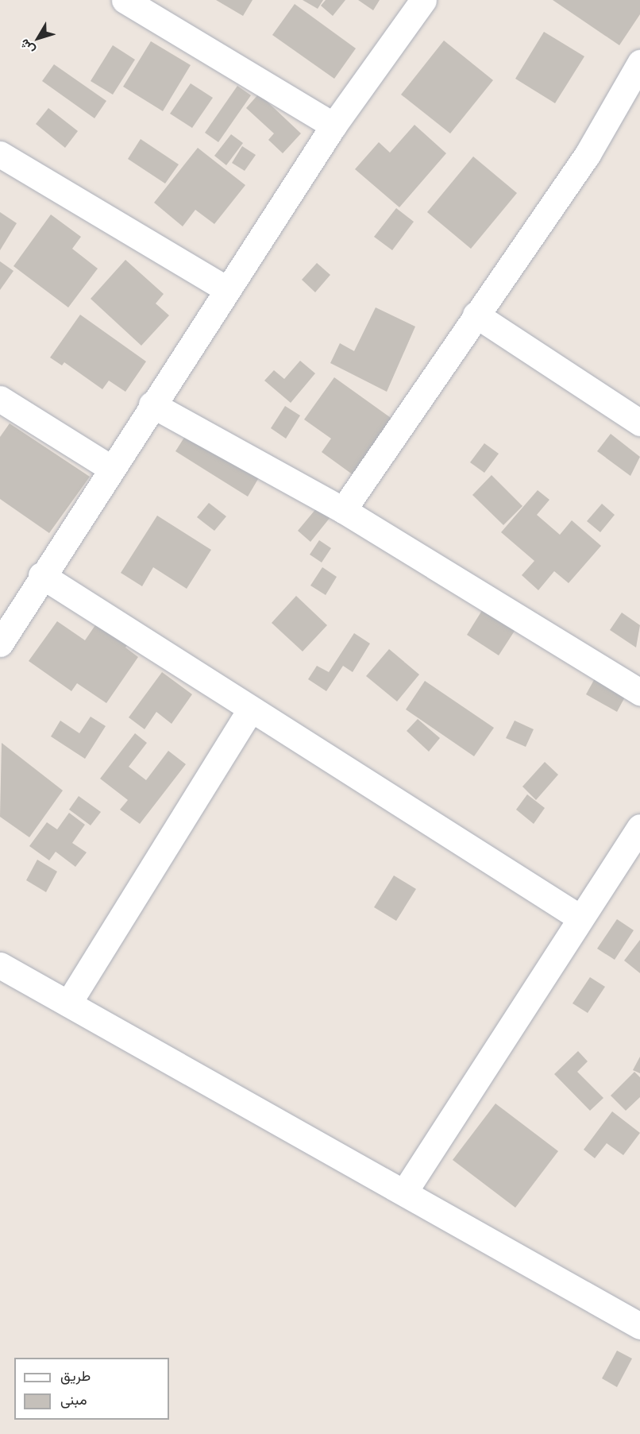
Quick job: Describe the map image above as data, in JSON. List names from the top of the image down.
{
  "legend": ["طريق", "مبنى"],
  "north": "bottom left"
}
